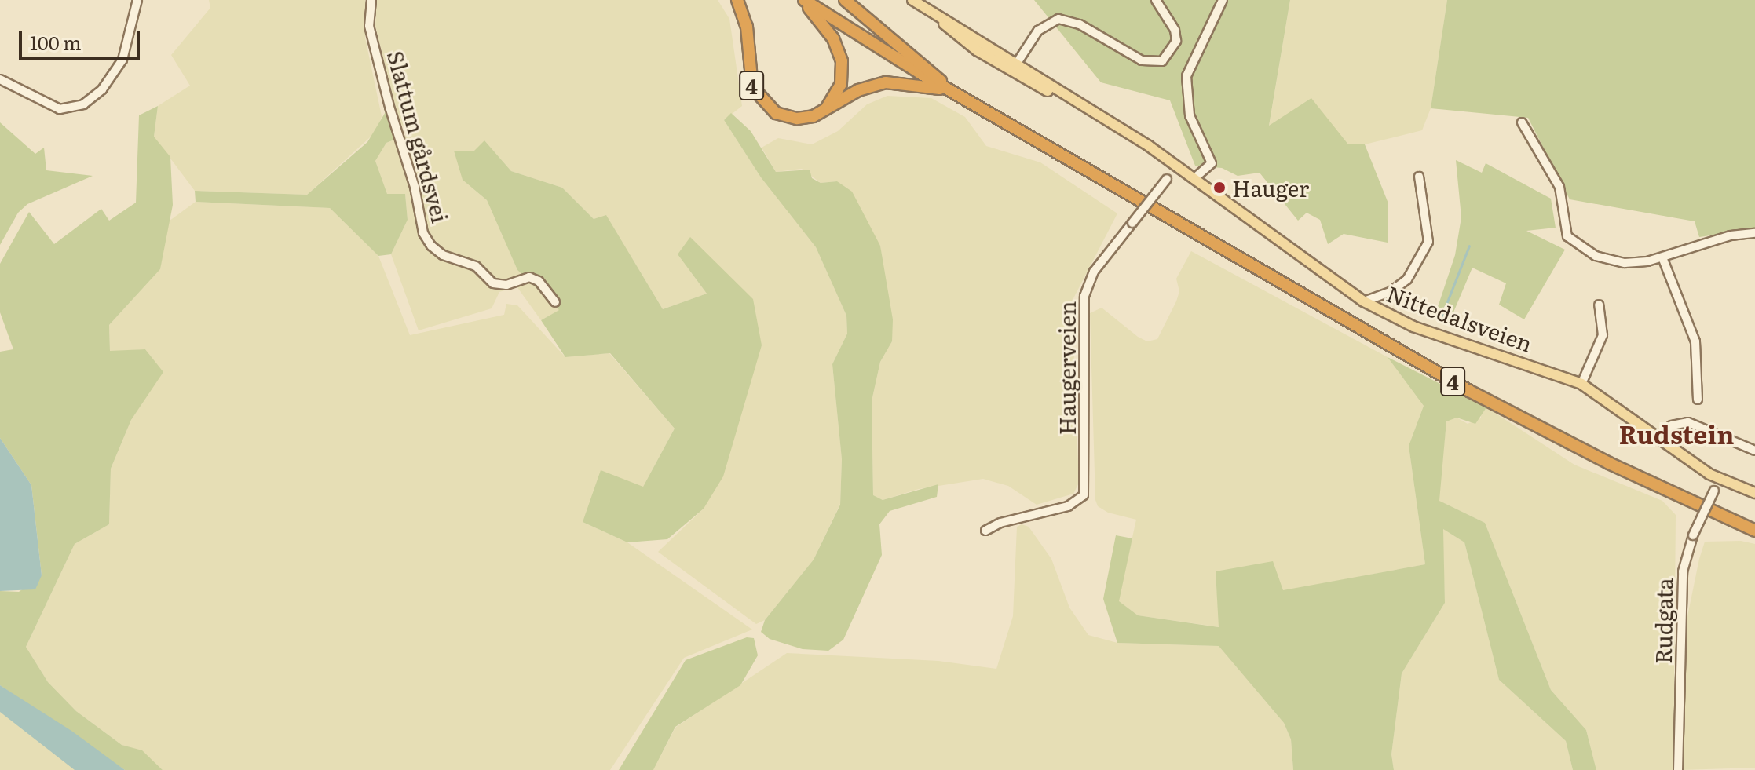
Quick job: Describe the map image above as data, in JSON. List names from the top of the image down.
{
  "streets": {
    "highway": ["4"],
    "main road": ["Nittedalsveien"],
    "street": ["Slattum gårdsvei", "Haugerveien", "Rudgata"]
  },
  "crossings": [
    ["Nittedalsveien", "Haugerveien"],
    ["Nittedalsveien", "Rudgata"]
  ],
  "districts": ["Rudstein"],
  "places": ["Hauger"],
  "scale_bar": "100 m"
}
